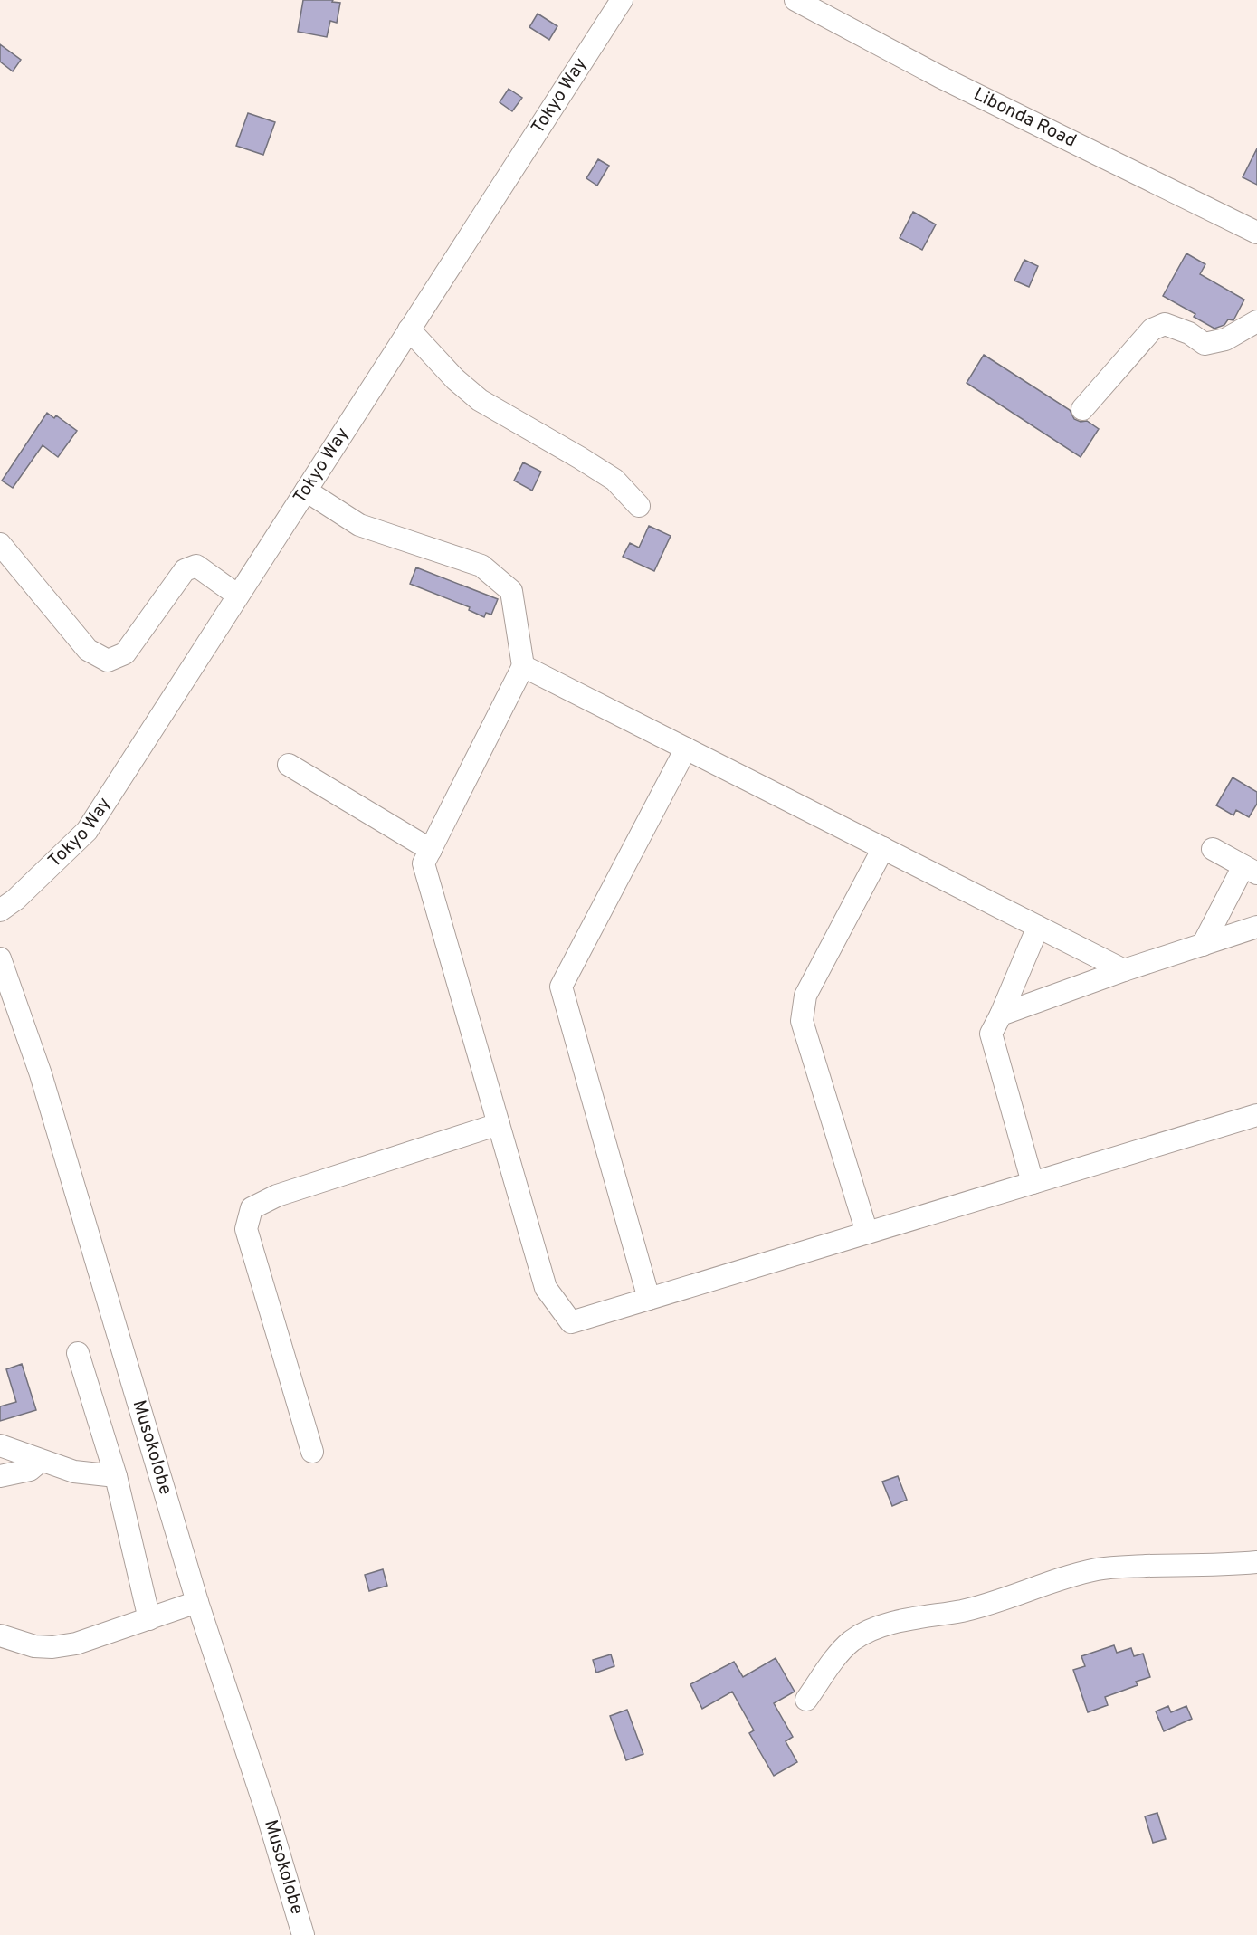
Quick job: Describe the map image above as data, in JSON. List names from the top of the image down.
{
  "streets": {
    "street": ["Tokyo Way", "Libonda Road", "Musokolobe"]
  }
}
